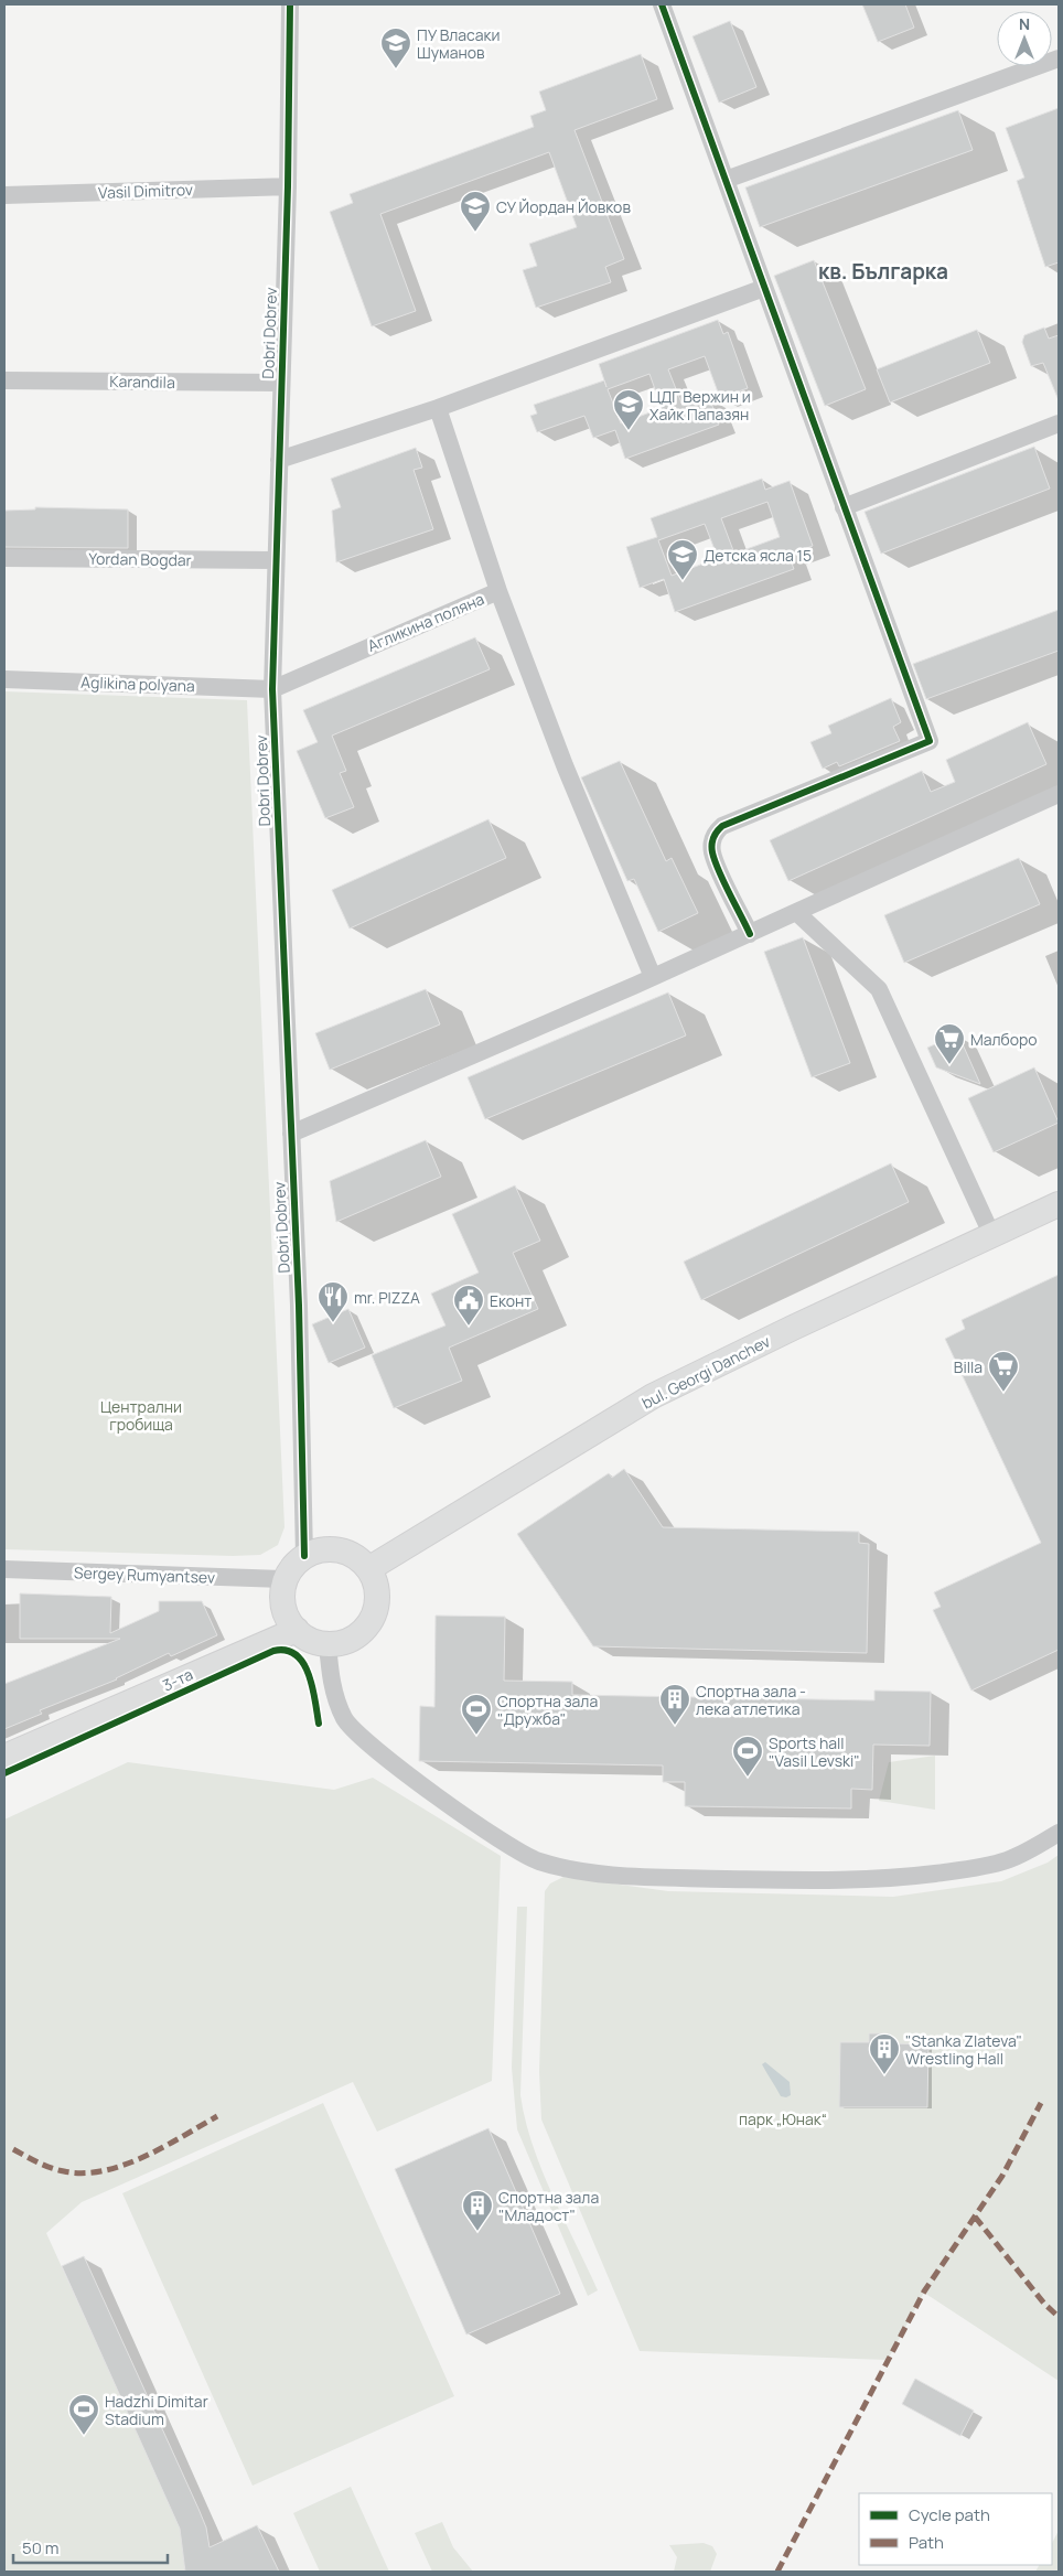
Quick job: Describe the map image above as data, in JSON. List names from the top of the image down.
{
  "streets": {
    "main road": ["bul. Georgi Danchev"],
    "street": [
      "Vasil Dimitrov",
      "Dobri Dobrev",
      "Karandila",
      "Yordan Bogdar",
      "Агликина поляна",
      "Aglikina polyana",
      "Sergey Rumyantsev"
    ],
    "cycle path": ["3-та"]
  },
  "crossings": [
    ["Vasil Dimitrov", "Dobri Dobrev"],
    ["Dobri Dobrev", "Karandila"],
    ["Dobri Dobrev", "Yordan Bogdar"],
    ["Dobri Dobrev", "Агликина поляна"],
    ["Dobri Dobrev", "Aglikina polyana"],
    ["Dobri Dobrev", "bul. Georgi Danchev"],
    ["Dobri Dobrev", "Sergey Rumyantsev"],
    ["Агликина поляна", "Aglikina polyana"],
    ["bul. Georgi Danchev", "Sergey Rumyantsev"]
  ],
  "districts": ["кв. Българка"],
  "parks": ["Централни гробища", "парк „Юнак“"],
  "places": {
    "school or university": [
      "ПУ Власаки Шуманов",
      "СУ Йордан Йовков",
      "ЦДГ Вержин и Хайк Папазян",
      "Детска ясла 15"
    ],
    "supermarket": ["Малборо", "Billa"],
    "restaurant": ["mr. PIZZA"],
    "public building": ["Еконт"],
    "building": ["Спортна зала - лека атлетика", "\"Stanka Zlateva\" Wrestling Hall", "Спортна зала \"Младост\""],
    "sports": ["Спортна зала \"Дружба\"", "Sports hall \"Vasil Levski\"", "Hadzhi Dimitar Stadium"]
  },
  "legend": ["Cycle path", "Path"],
  "scale_bar": "50 m",
  "north": "top"
}
